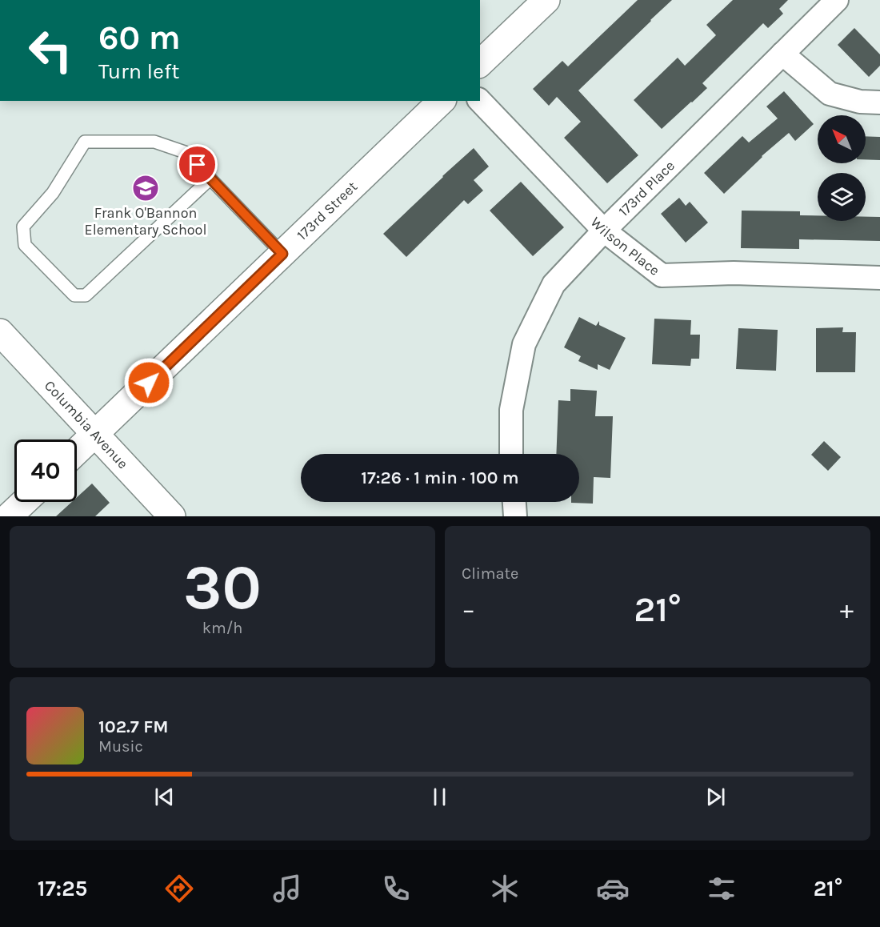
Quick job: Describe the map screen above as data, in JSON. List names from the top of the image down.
{
  "streets": {
    "street": [
      "173rd Place",
      "173rd Street",
      "Wilson Place",
      "Columbia Avenue"
    ]
  },
  "crossings": [
    ["173rd Place", "Wilson Place"],
    ["173rd Street", "Columbia Avenue"]
  ],
  "places": {
    "school or university": ["Frank O'Bannon Elementary School"]
  },
  "north": "top left",
  "page": {
    "turn": ["60 m", "Turn left"],
    "limit": "40",
    "trip": "17:26 · 1 min · 100 m",
    "tile": [
      ["30", "km/h"],
      "Climate"
    ],
    "heat": ["−", "21°", "+"],
    "song": ["102.7 FM", "Music"],
    "tabs": ["17:25", "21°"]
  }
}
